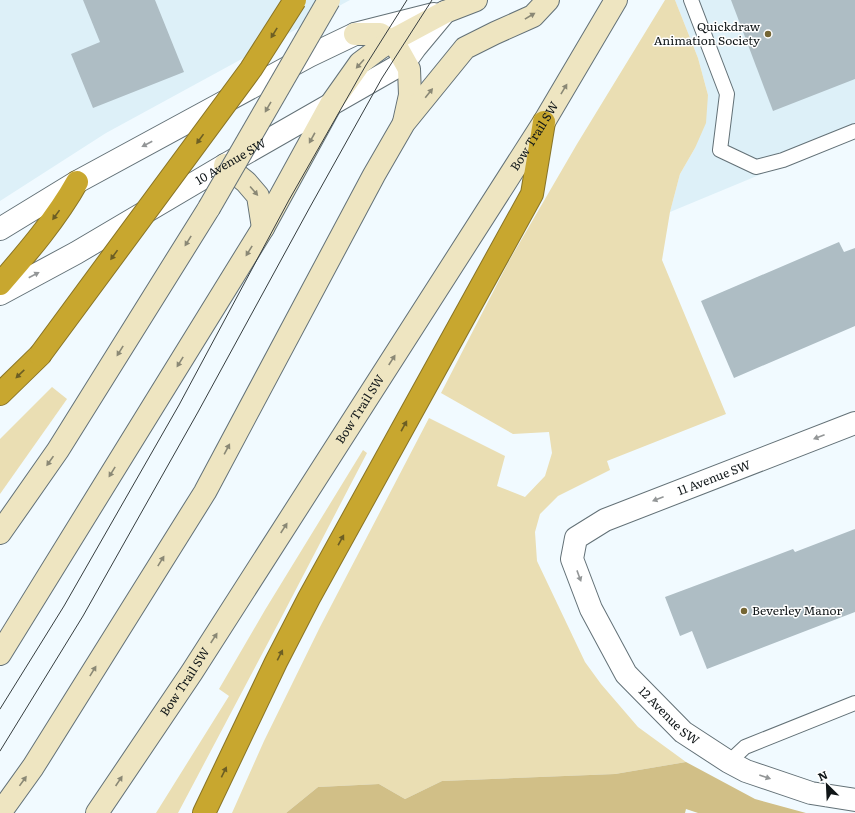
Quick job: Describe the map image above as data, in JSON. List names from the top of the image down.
{
  "streets": {
    "main road": ["Bow Trail SW", "10 Avenue SW"],
    "street": ["11 Avenue SW", "12 Avenue SW"]
  },
  "crossings": [
    ["11 Avenue SW", "12 Avenue SW"]
  ],
  "one_way": ["11 Avenue SW", "12 Avenue SW"],
  "places": ["Quickdraw Animation Society", "Beverley Manor"],
  "north": "top left"
}
